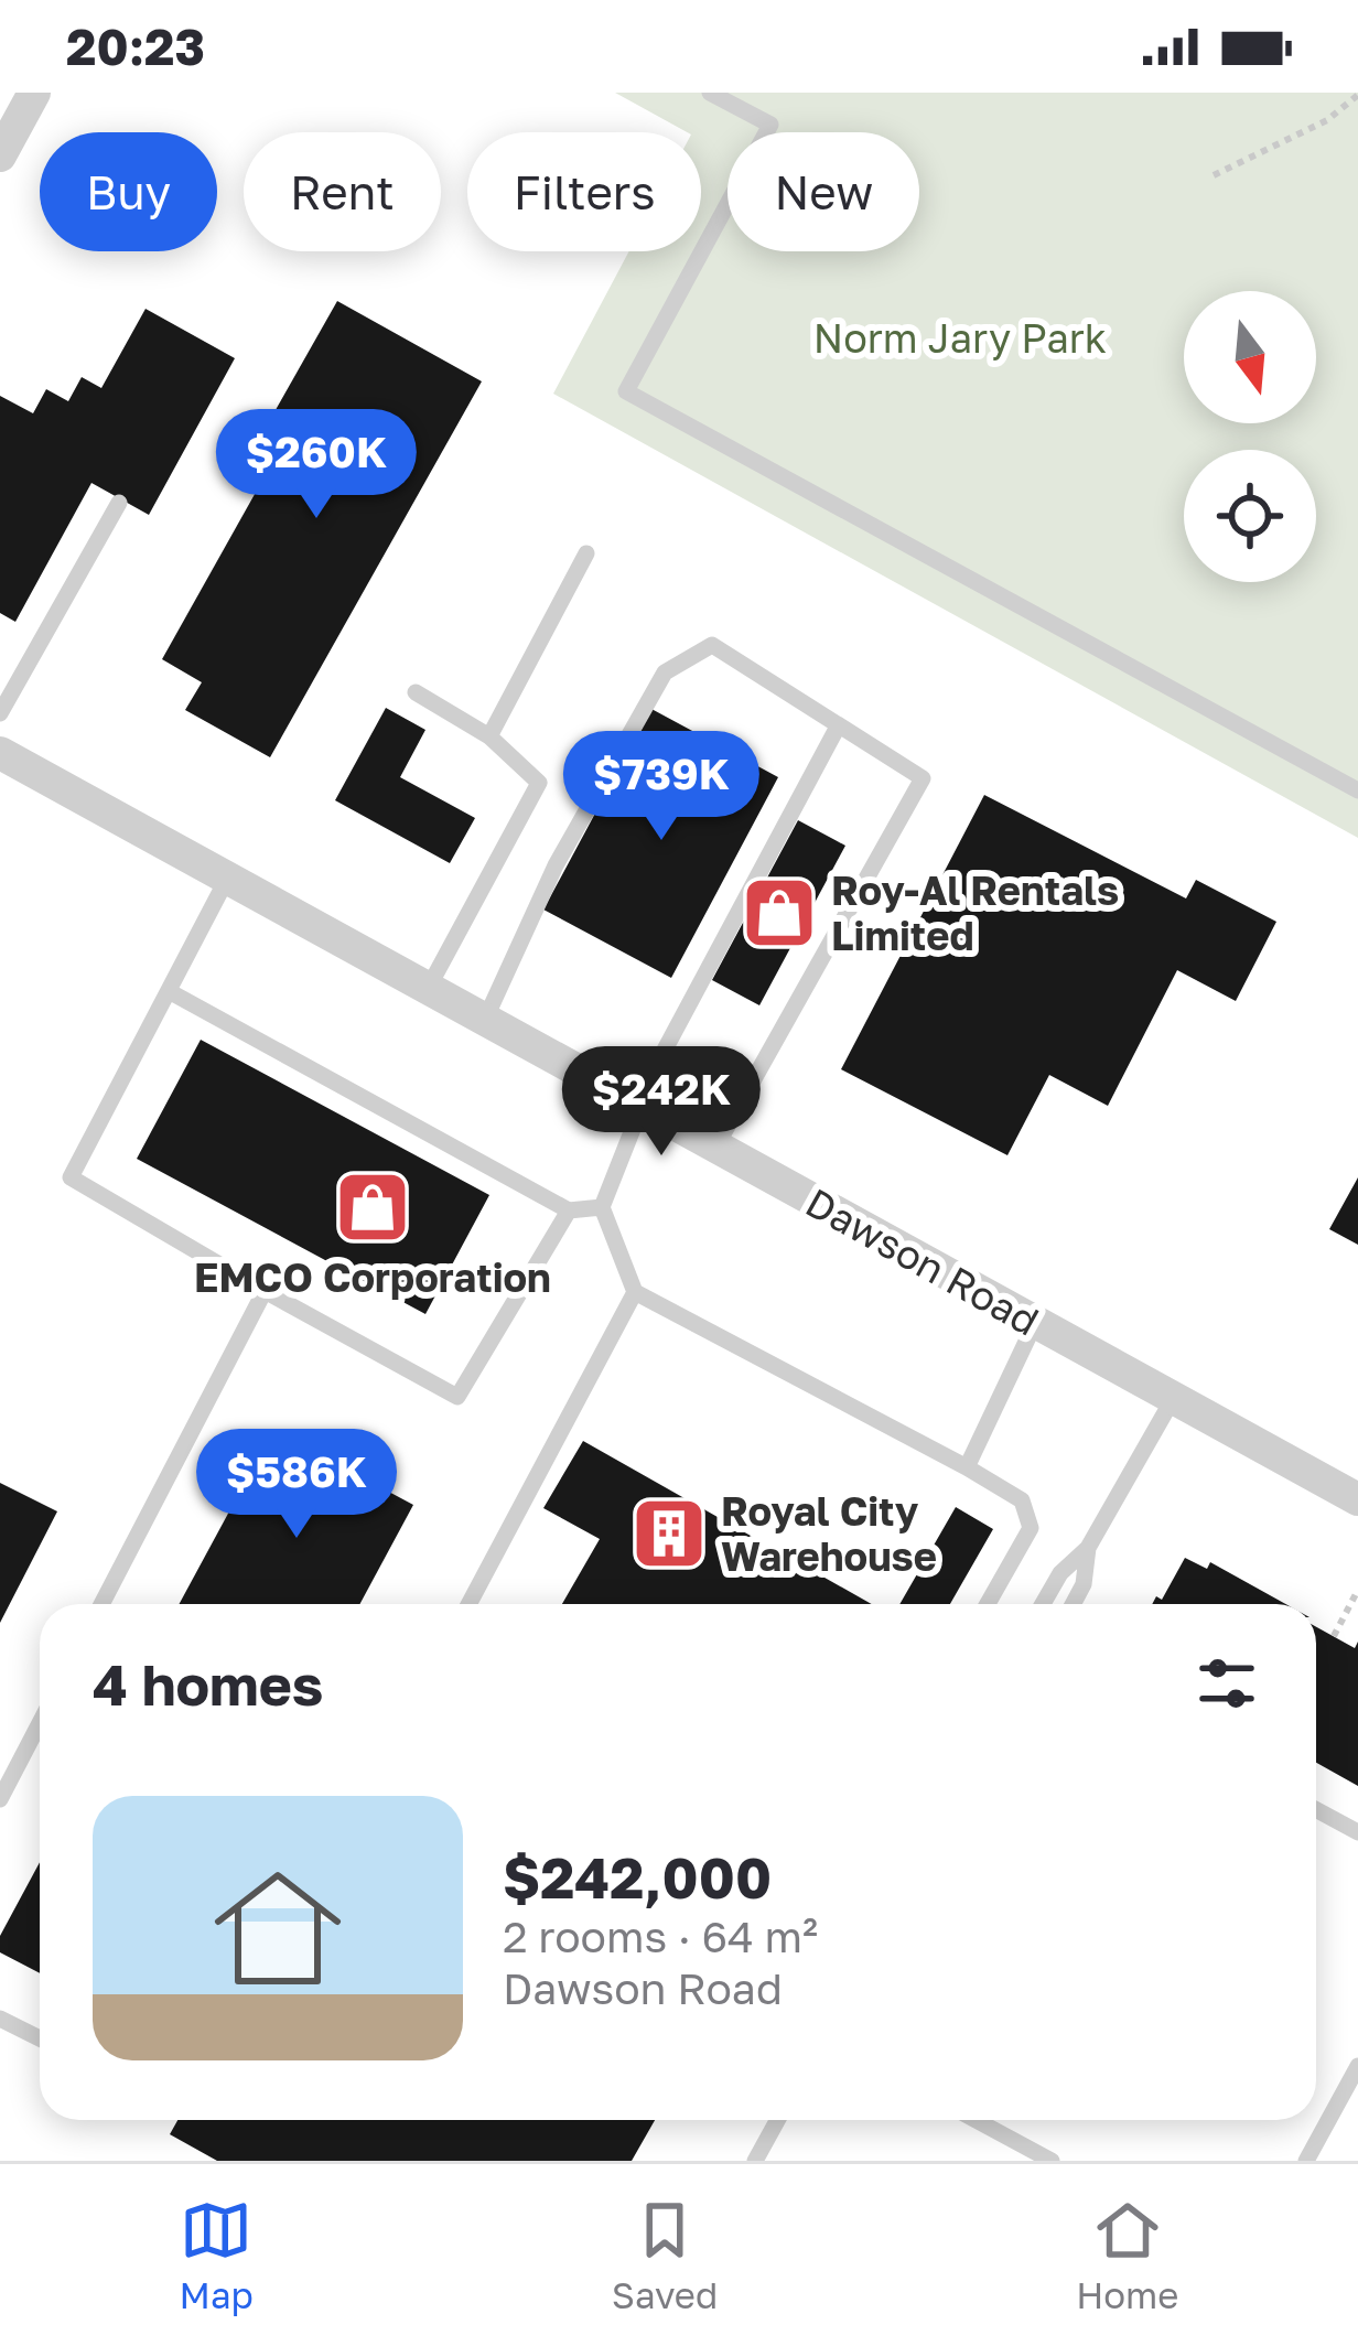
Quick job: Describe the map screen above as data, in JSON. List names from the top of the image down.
{
  "streets": {
    "street": ["Dawson Road"]
  },
  "parks": ["Norm Jary Park"],
  "places": {
    "shop": ["Roy-Al Rentals Limited", "EMCO Corporation"],
    "building": ["Royal City Warehouse"]
  },
  "north": "bottom",
  "page": {
    "status": "20:23",
    "chip": [
      "Buy",
      "Rent",
      "Filters",
      "New"
    ],
    "price": [
      "$260K",
      "$739K",
      "$242K",
      "$586K"
    ],
    "heading": "4 homes",
    "list": [
      {
        "name": "$242,000",
        "note": "2 rooms · 64 m² · Dawson Road"
      }
    ],
    "tabs": ["Map", "Saved", "Home"]
  }
}
